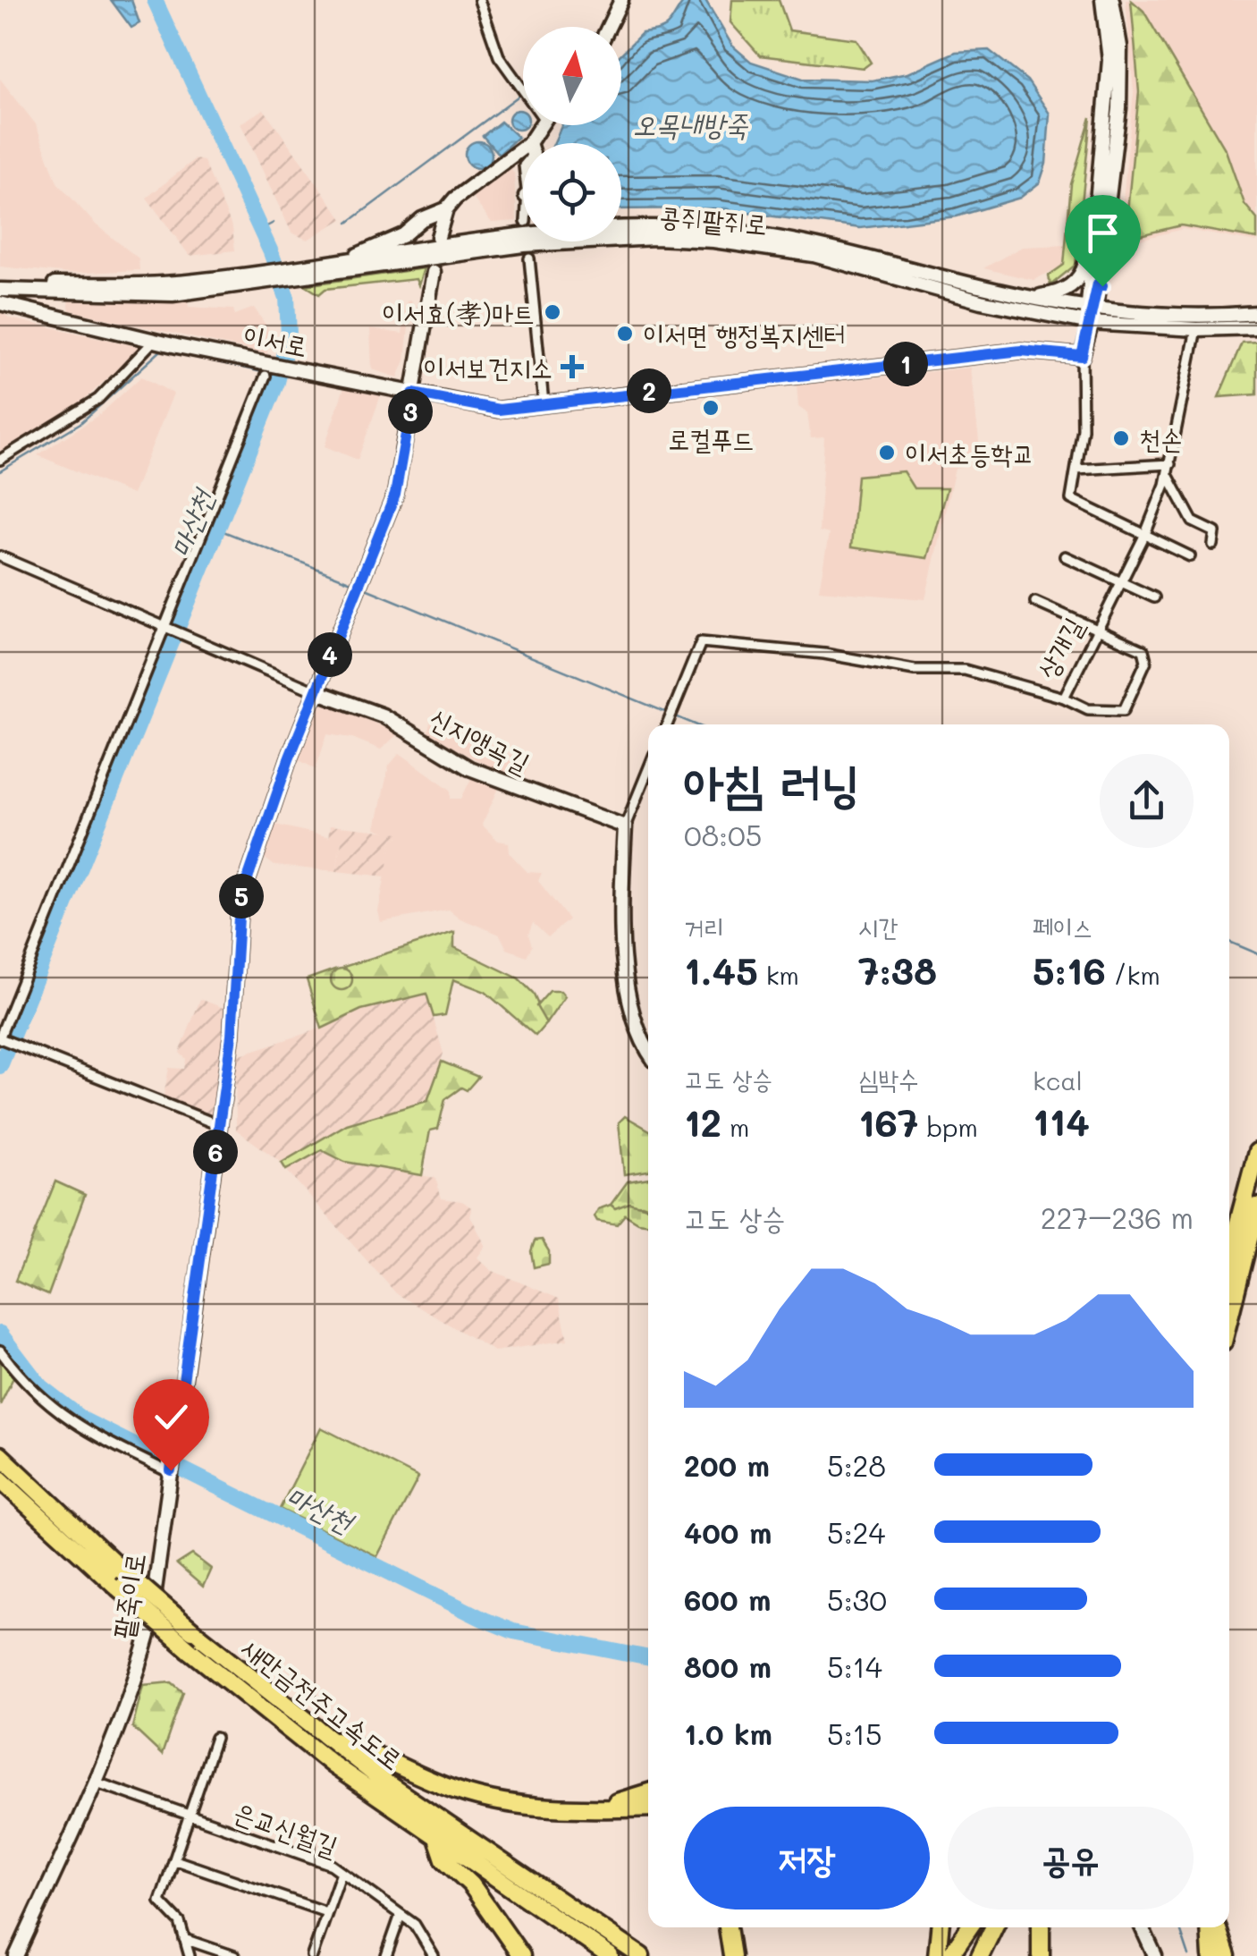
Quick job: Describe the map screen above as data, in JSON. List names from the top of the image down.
{
  "streets": {
    "highway": ["새만금전주고속도로"],
    "street": [
      "콩쥐팥쥐로",
      "이서로",
      "상개길",
      "신지앵곡길",
      "팥죽이로",
      "은교신월길"
    ]
  },
  "crossings": [
    ["콩쥐팥쥐로", "상개길"],
    ["이서로", "팥죽이로"],
    ["신지앵곡길", "팥죽이로"],
    ["팥죽이로", "은교신월길"]
  ],
  "water": ["오목내방죽", "마산천"],
  "places": {
    "other": [
      "이서효(孝)마트",
      "이서면 행정복지센터",
      "로컬푸드",
      "천손",
      "이서초등학교"
    ],
    "health": ["이서보건지소"]
  },
  "north": "top",
  "page": {
    "pins": [
      "1",
      "2",
      "3",
      "4",
      "5",
      "6"
    ],
    "heading": ["아침 러닝", "08:05"],
    "stats": [
      ["거리", "1.45 km"],
      ["시간", "7:38"],
      ["페이스", "5:16 /km"],
      ["고도 상승", "12 m"],
      ["심박수", "167 bpm"],
      ["kcal", "114"]
    ],
    "chart": ["고도 상승", "227–236 m"],
    "list": [
      {
        "name": "200 m",
        "note": "5:28"
      },
      {
        "name": "400 m",
        "note": "5:24"
      },
      {
        "name": "600 m",
        "note": "5:30"
      },
      {
        "name": "800 m",
        "note": "5:14"
      },
      {
        "name": "1.0 km",
        "note": "5:15"
      }
    ],
    "buttons": ["저장", "공유"]
  }
}
